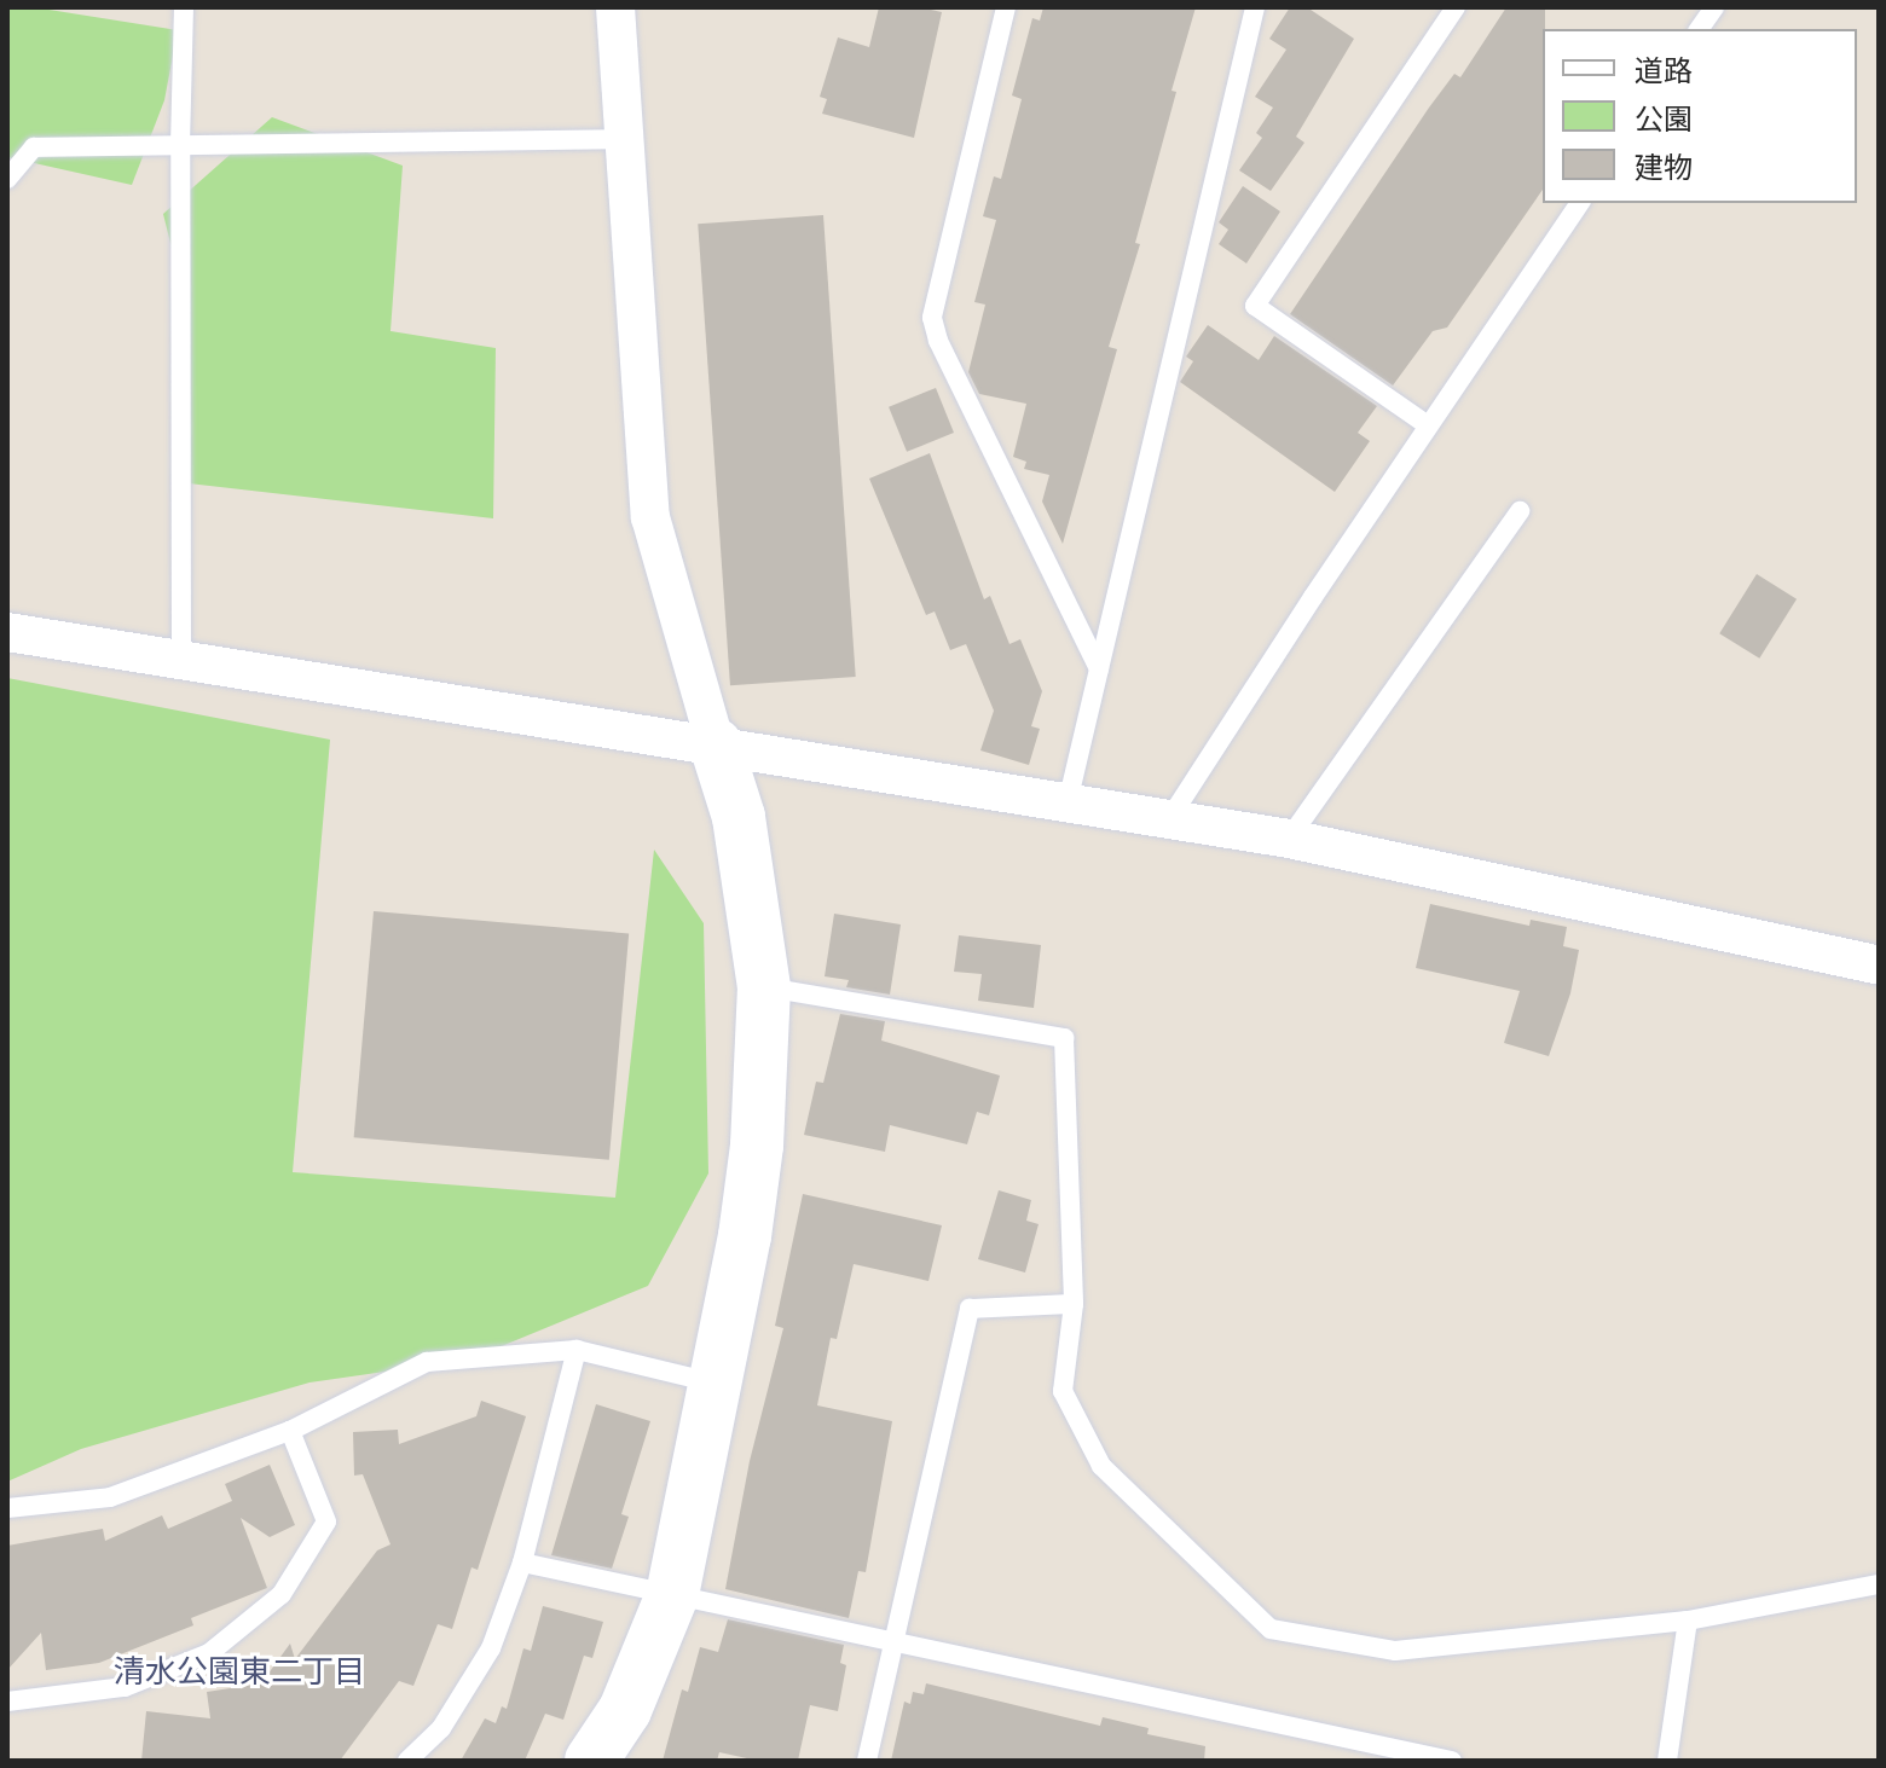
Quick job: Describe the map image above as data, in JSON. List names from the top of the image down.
{
  "districts": ["清水公園東二丁目"],
  "legend": ["道路", "公園", "建物"]
}
